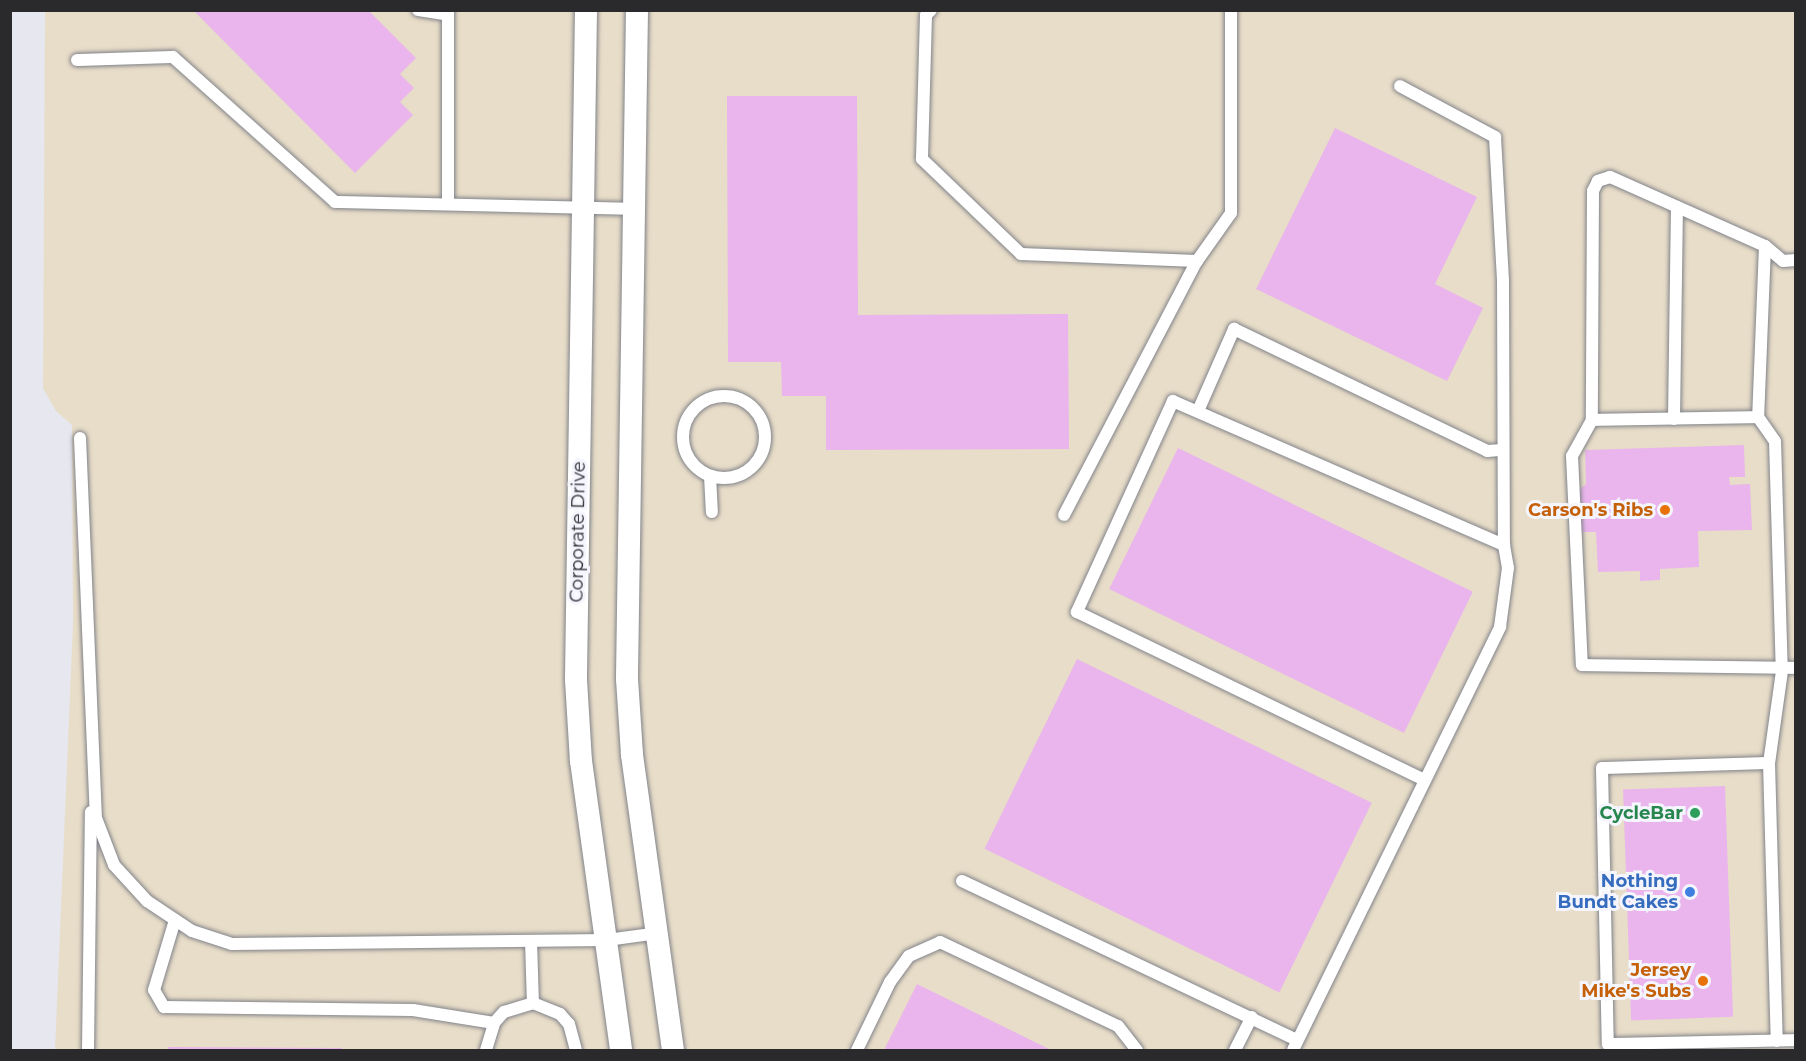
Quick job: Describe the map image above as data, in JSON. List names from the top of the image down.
{
  "streets": {
    "street": ["Corporate Drive"]
  },
  "places": [
    "Carson's Ribs",
    "CycleBar",
    "Nothing Bundt Cakes",
    "Jersey Mike's Subs"
  ]
}
